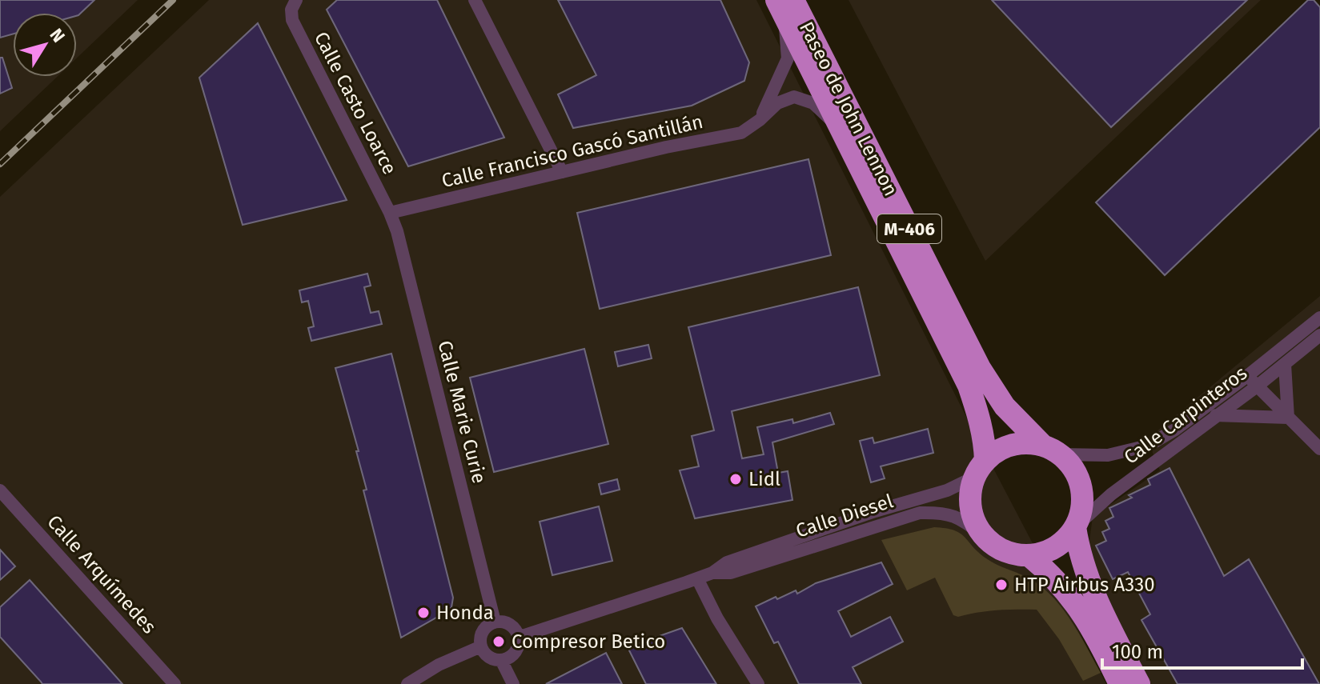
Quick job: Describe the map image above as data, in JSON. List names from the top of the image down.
{
  "streets": {
    "highway": ["Paseo de John Lennon", "M-406"],
    "street": [
      "Calle Casto Loarce",
      "Calle Francisco Gascó Santillán",
      "Calle Marie Curie",
      "Calle Carpinteros",
      "Calle Diesel",
      "Calle Arquímedes"
    ]
  },
  "crossings": [
    ["Calle Casto Loarce", "Calle Francisco Gascó Santillán"],
    ["Calle Casto Loarce", "Calle Marie Curie"],
    ["Paseo de John Lennon", "Calle Francisco Gascó Santillán"],
    ["Paseo de John Lennon", "M-406"],
    ["Paseo de John Lennon", "Calle Carpinteros"],
    ["Paseo de John Lennon", "Calle Diesel"],
    ["Calle Francisco Gascó Santillán", "Calle Marie Curie"],
    ["M-406", "Calle Carpinteros"],
    ["M-406", "Calle Diesel"],
    ["Calle Marie Curie", "Calle Diesel"],
    ["Calle Carpinteros", "Calle Diesel"]
  ],
  "places": [
    "Lidl",
    "HTP Airbus A330",
    "Honda",
    "Compresor Betico"
  ],
  "scale_bar": "100 m",
  "north": "top right"
}
